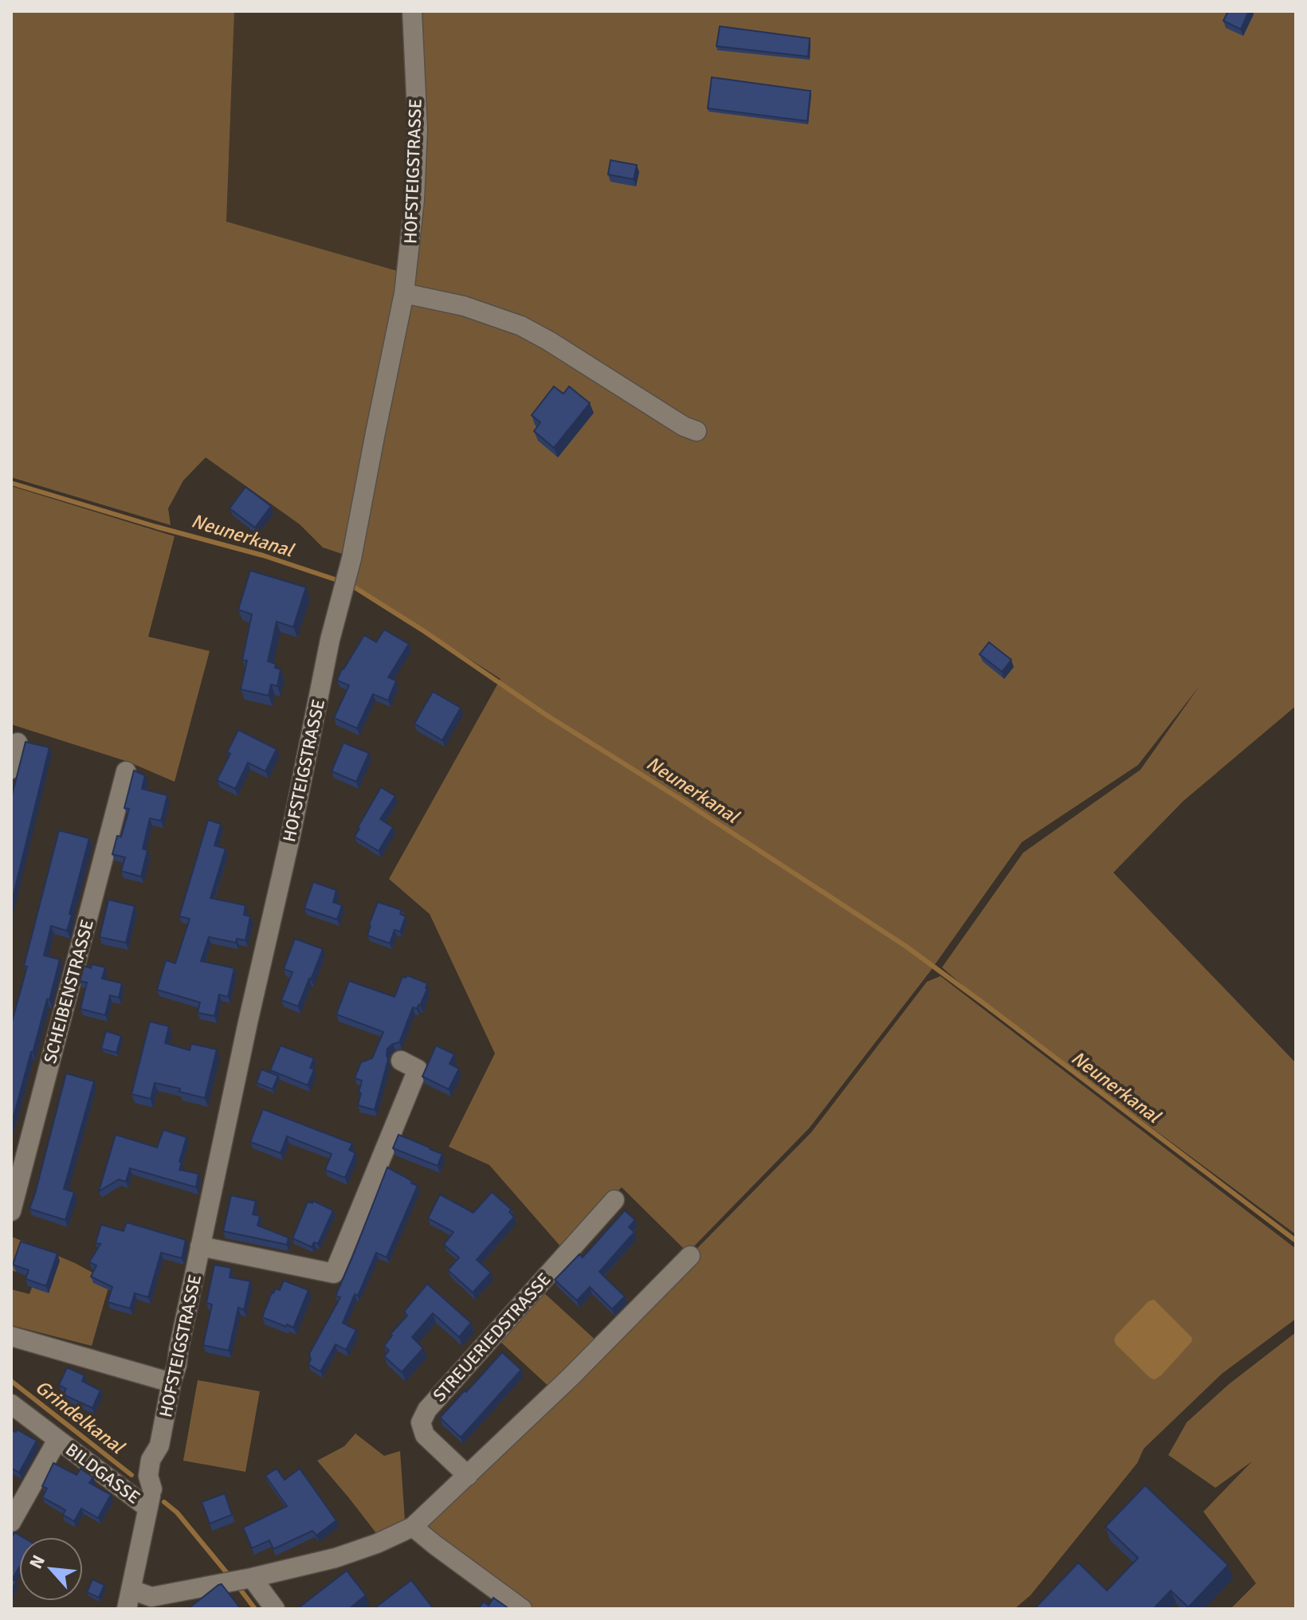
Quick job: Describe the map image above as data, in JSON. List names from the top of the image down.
{
  "streets": {
    "street": [
      "HOFSTEIGSTRASSE",
      "SCHEIBENSTRASSE",
      "STREUERIEDSTRASSE",
      "BILDGASSE"
    ]
  },
  "crossings": [
    ["HOFSTEIGSTRASSE", "BILDGASSE"]
  ],
  "water": ["Neunerkanal", "Grindelkanal"],
  "north": "top left"
}
